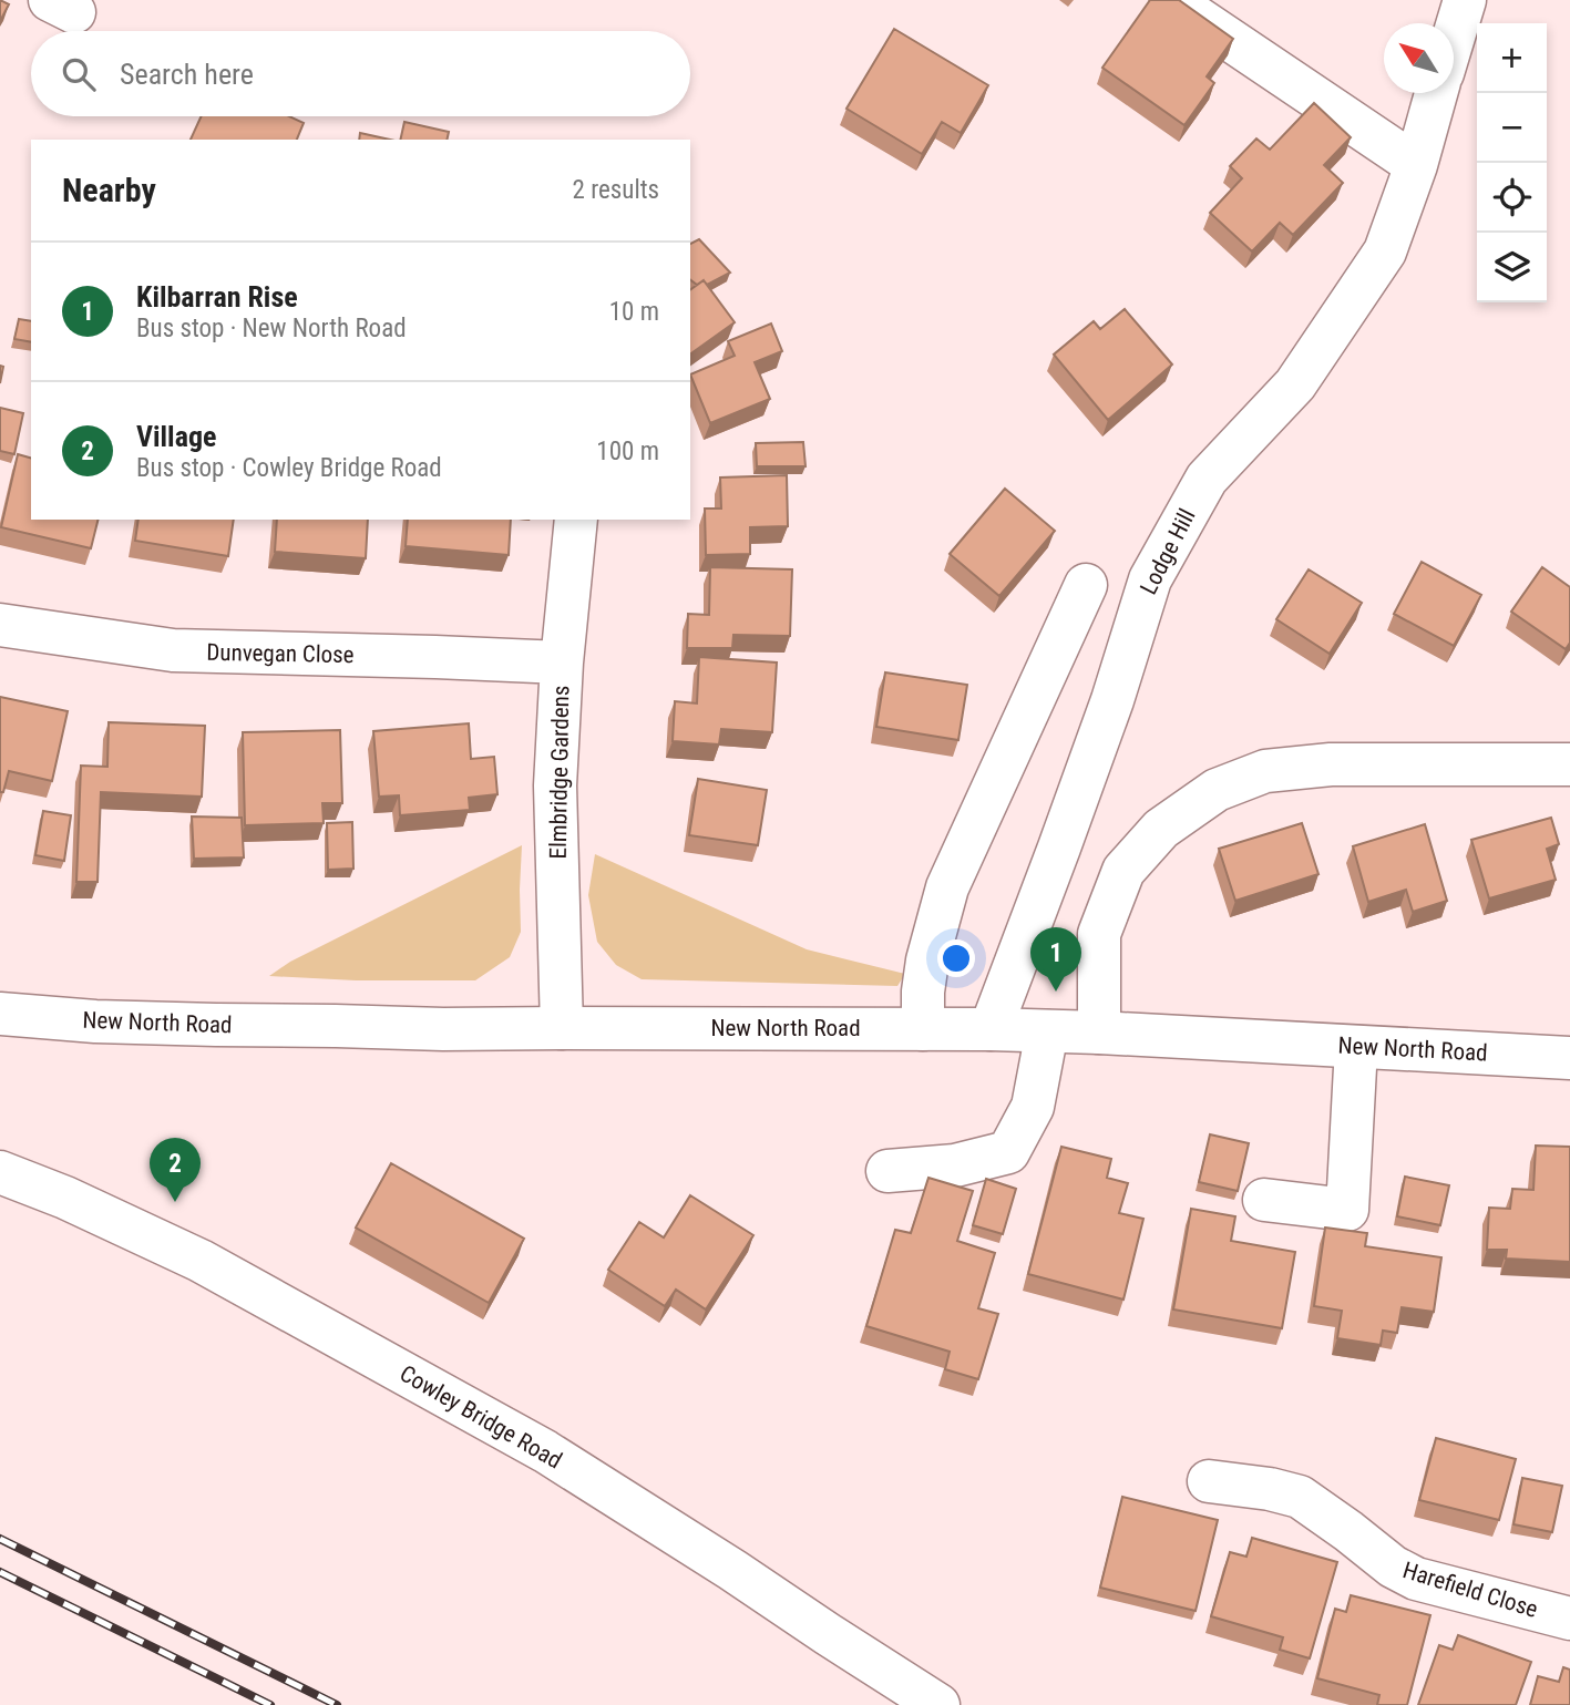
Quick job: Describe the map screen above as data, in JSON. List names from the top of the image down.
{
  "streets": {
    "main road": [
      "Lodge Hill",
      "Dunvegan Close",
      "Elmbridge Gardens",
      "New North Road",
      "Cowley Bridge Road",
      "Harefield Close"
    ]
  },
  "crossings": [
    ["Lodge Hill", "New North Road"],
    ["Dunvegan Close", "Elmbridge Gardens"],
    ["Elmbridge Gardens", "New North Road"]
  ],
  "north": "top left",
  "page": {
    "map_buttons": ["+", "−"],
    "search": "Search here",
    "heading": ["Nearby", "2 results"],
    "list": [
      {
        "mark": "1",
        "name": "Kilbarran Rise",
        "note": "Bus stop · New North Road",
        "value": "10 m"
      },
      {
        "mark": "2",
        "name": "Village",
        "note": "Bus stop · Cowley Bridge Road",
        "value": "100 m"
      }
    ],
    "pins": ["1", "2"]
  }
}
